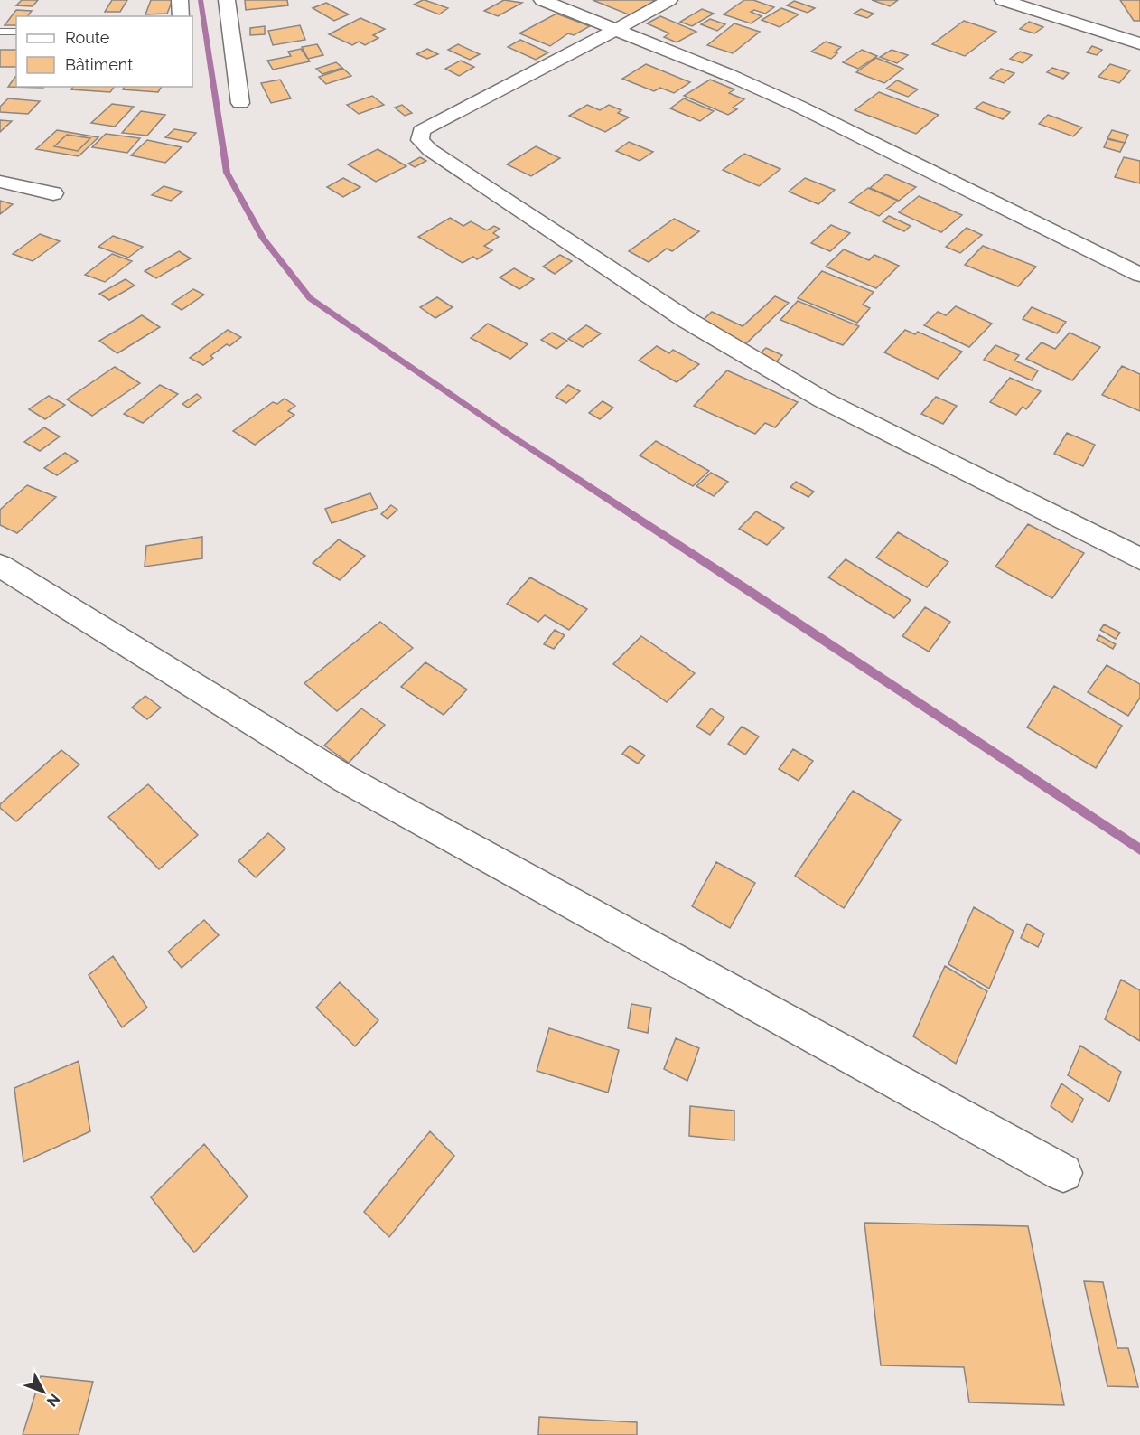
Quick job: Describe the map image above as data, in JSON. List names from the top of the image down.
{
  "legend": ["Route", "Bâtiment"],
  "north": "bottom right"
}
